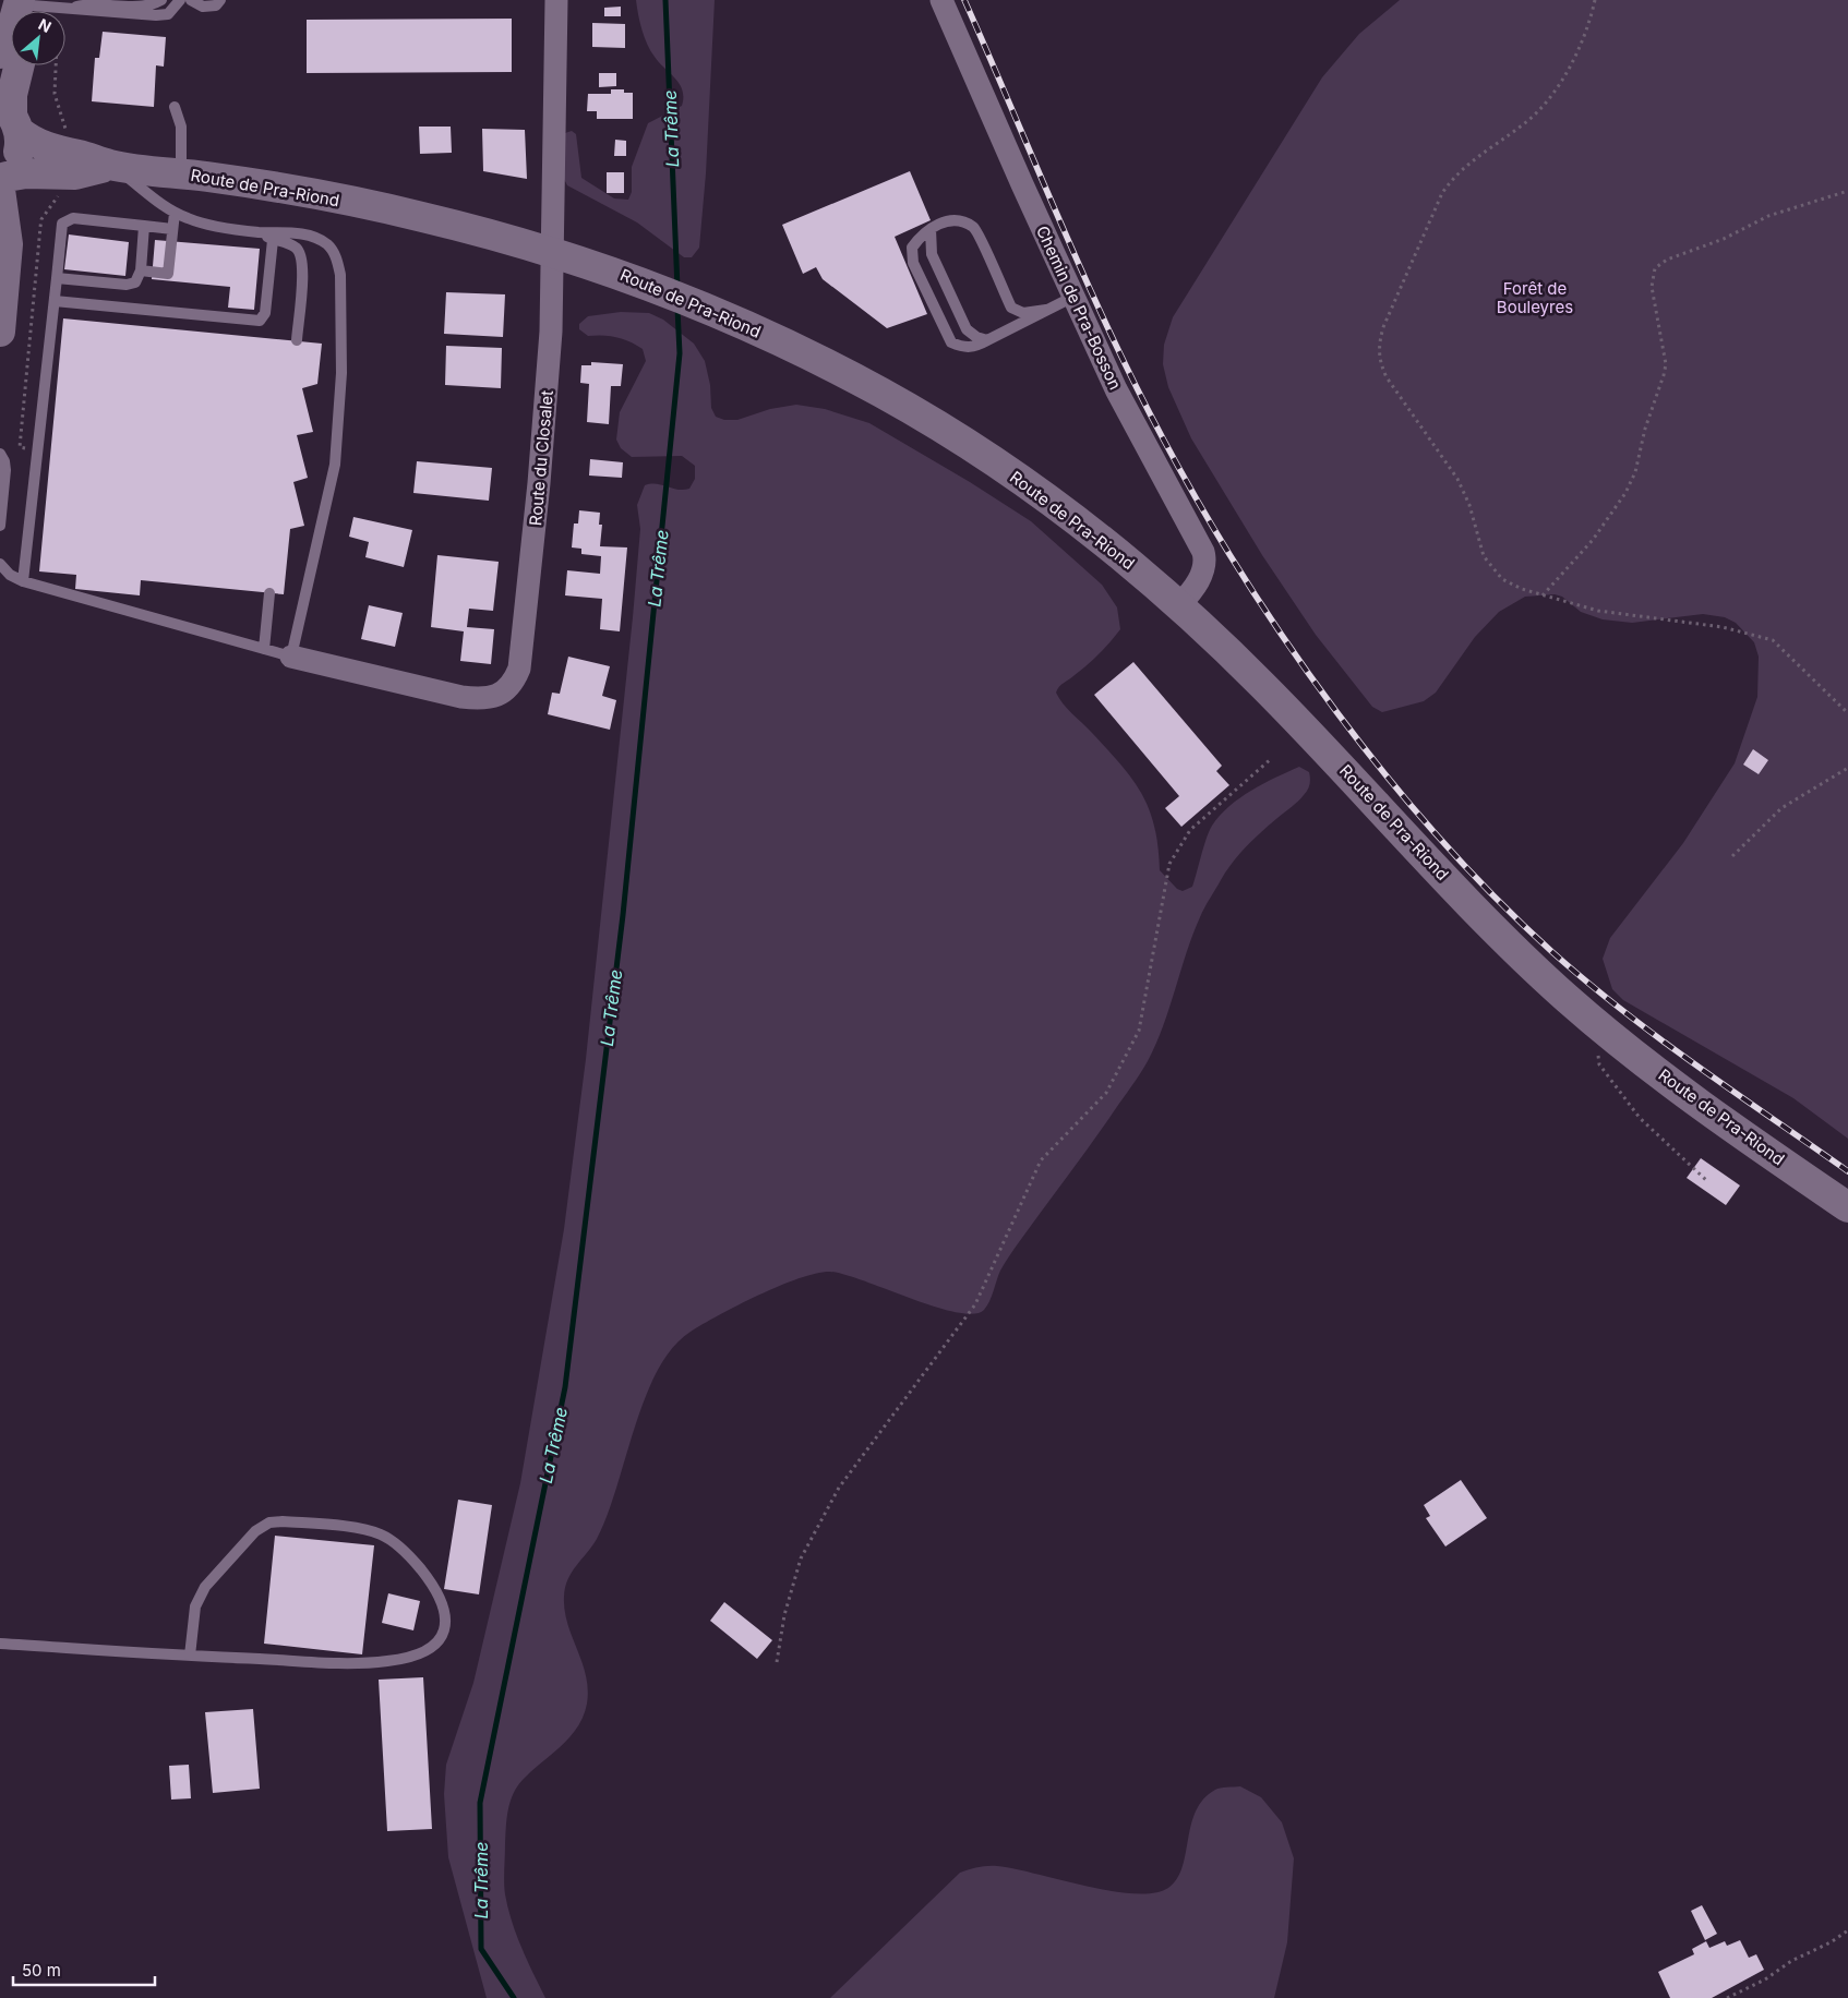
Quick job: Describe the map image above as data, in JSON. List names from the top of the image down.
{
  "streets": {
    "main road": ["Route de Pra-Riond"],
    "street": ["Chemin de Pra-Bosson", "Route du Closalet"]
  },
  "crossings": [
    ["Route de Pra-Riond", "Chemin de Pra-Bosson"]
  ],
  "water": ["La Trême"],
  "parks": ["Forêt de Bouleyres"],
  "scale_bar": "50 m",
  "north": "top right"
}
